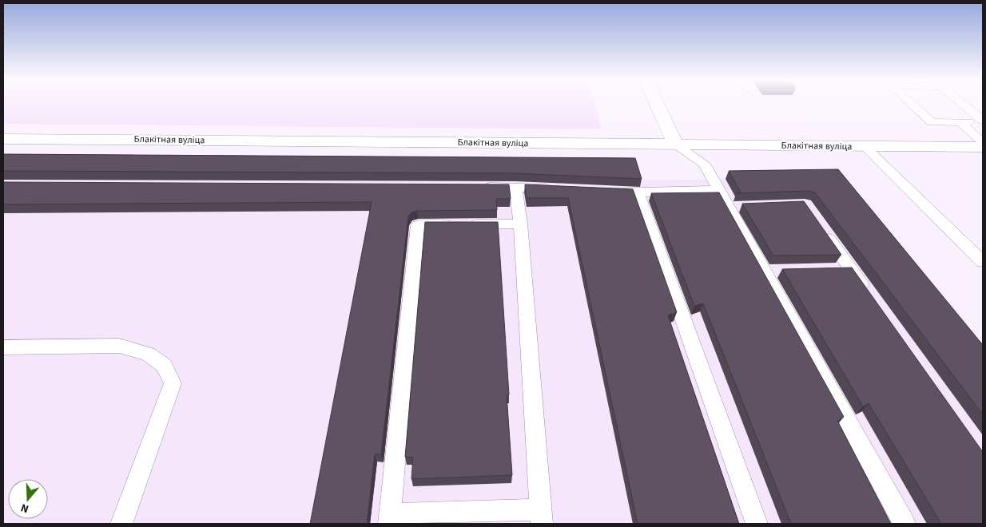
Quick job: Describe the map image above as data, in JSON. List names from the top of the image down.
{
  "streets": {
    "street": ["Блакітная вуліца"]
  },
  "north": "bottom"
}
